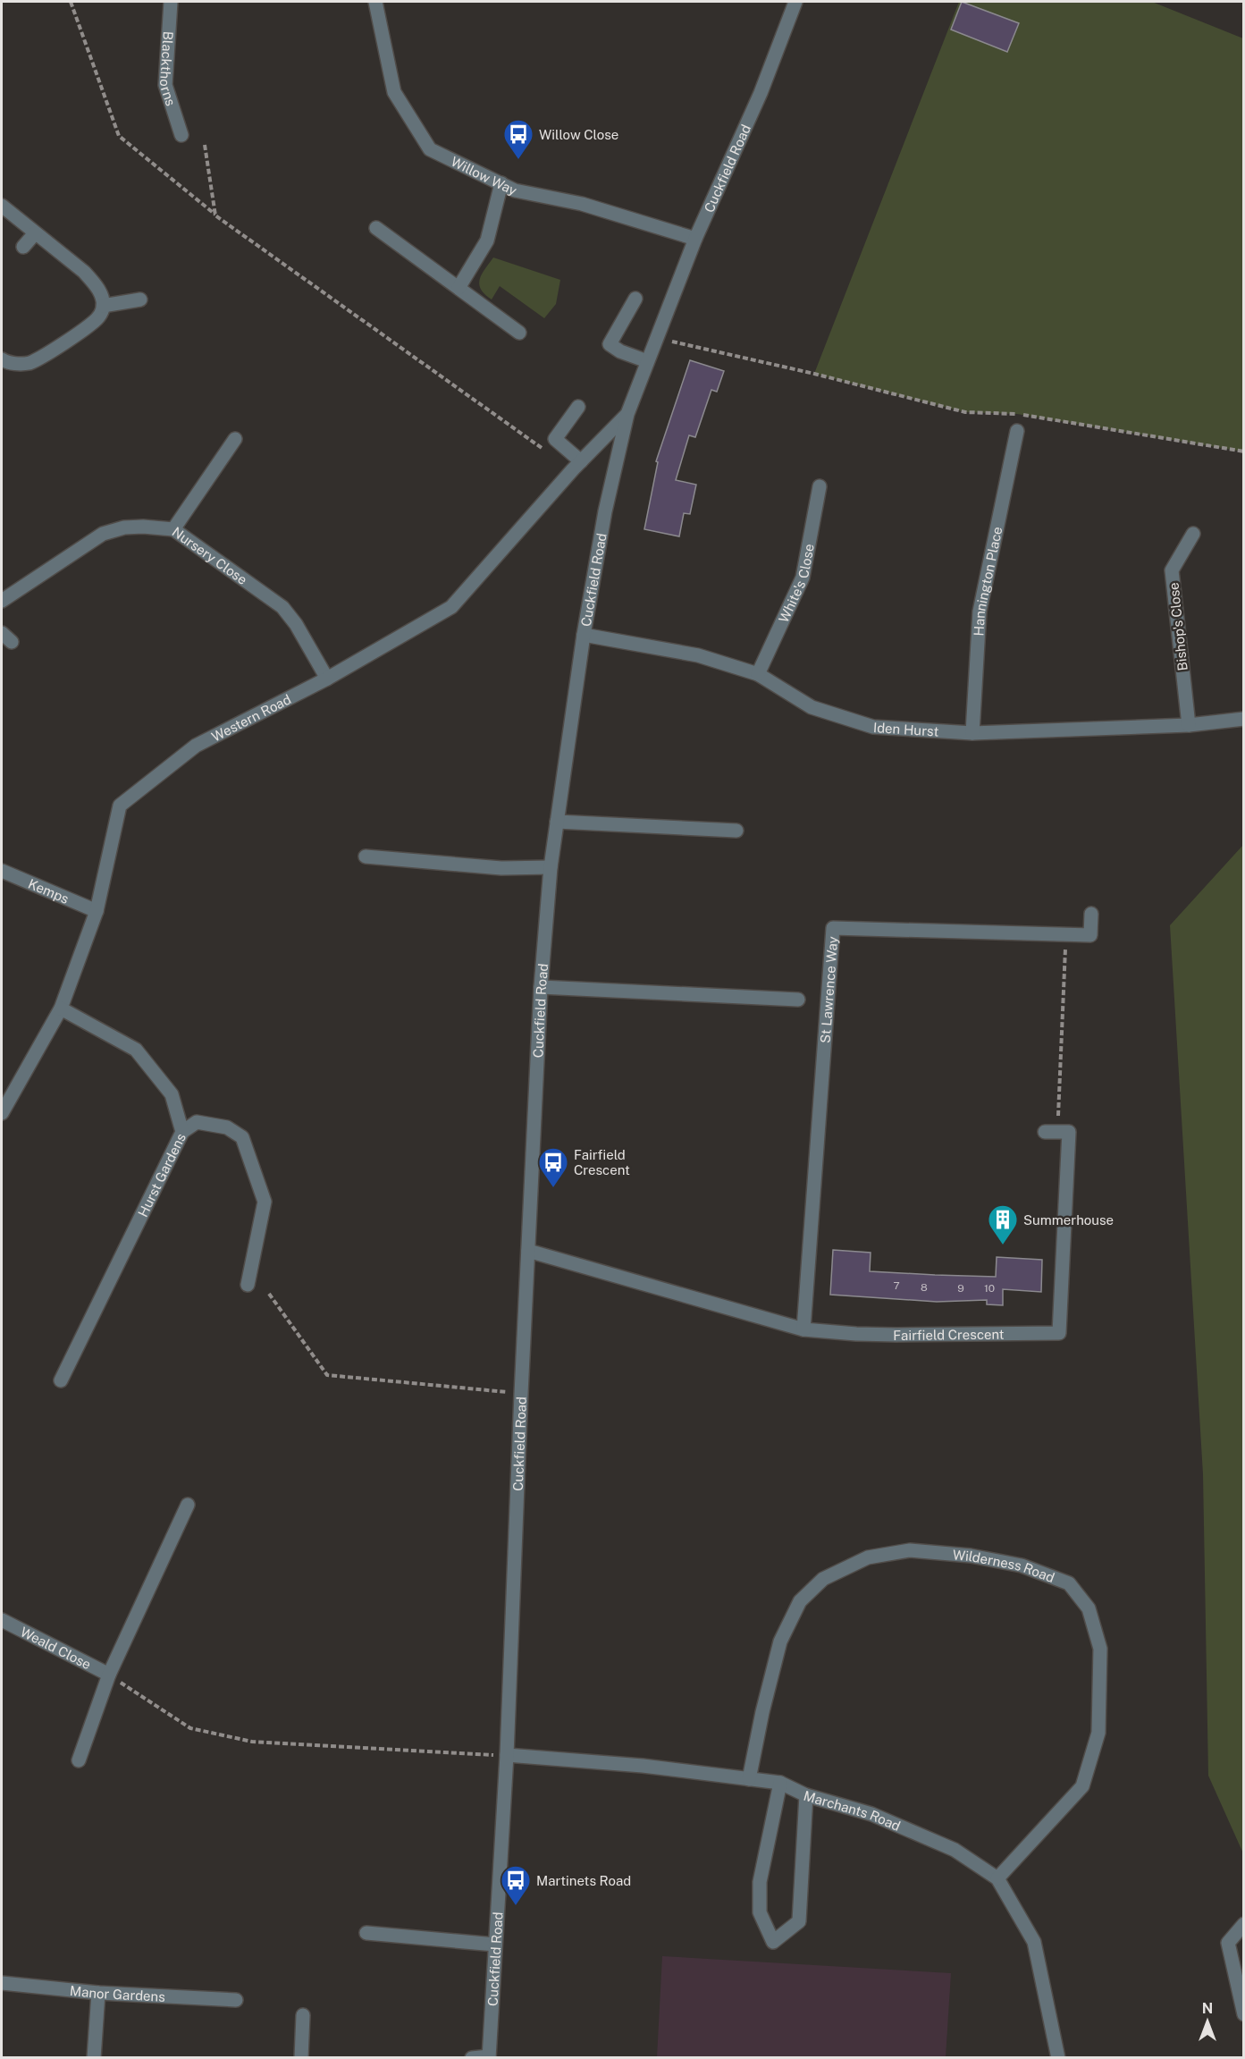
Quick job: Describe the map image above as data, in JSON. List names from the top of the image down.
{
  "streets": {
    "street": [
      "Blackthorns",
      "Cuckfield Road",
      "Willow Way",
      "Nursery Close",
      "Hannington Place",
      "White's Close",
      "Bishop's Close",
      "Western Road",
      "Iden Hurst",
      "Kemps",
      "St Lawrence Way",
      "Hurst Gardens",
      "Fairfield Crescent",
      "Wilderness Road",
      "Weald Close",
      "Marchants Road",
      "Manor Gardens"
    ]
  },
  "crossings": [
    ["Cuckfield Road", "Willow Way"],
    ["Cuckfield Road", "Western Road"],
    ["Cuckfield Road", "Iden Hurst"],
    ["Cuckfield Road", "Fairfield Crescent"],
    ["Cuckfield Road", "Marchants Road"],
    ["Nursery Close", "Western Road"],
    ["Hannington Place", "Iden Hurst"],
    ["White's Close", "Iden Hurst"],
    ["Bishop's Close", "Iden Hurst"],
    ["Western Road", "Kemps"],
    ["Western Road", "Hurst Gardens"],
    ["St Lawrence Way", "Fairfield Crescent"],
    ["Wilderness Road", "Marchants Road"]
  ],
  "places": {
    "bus stop": ["Willow Close", "Fairfield Crescent", "Martinets Road"],
    "building": ["Summerhouse"]
  },
  "house_numbers": [
    "7",
    "8",
    "9",
    "10"
  ],
  "north": "top"
}
